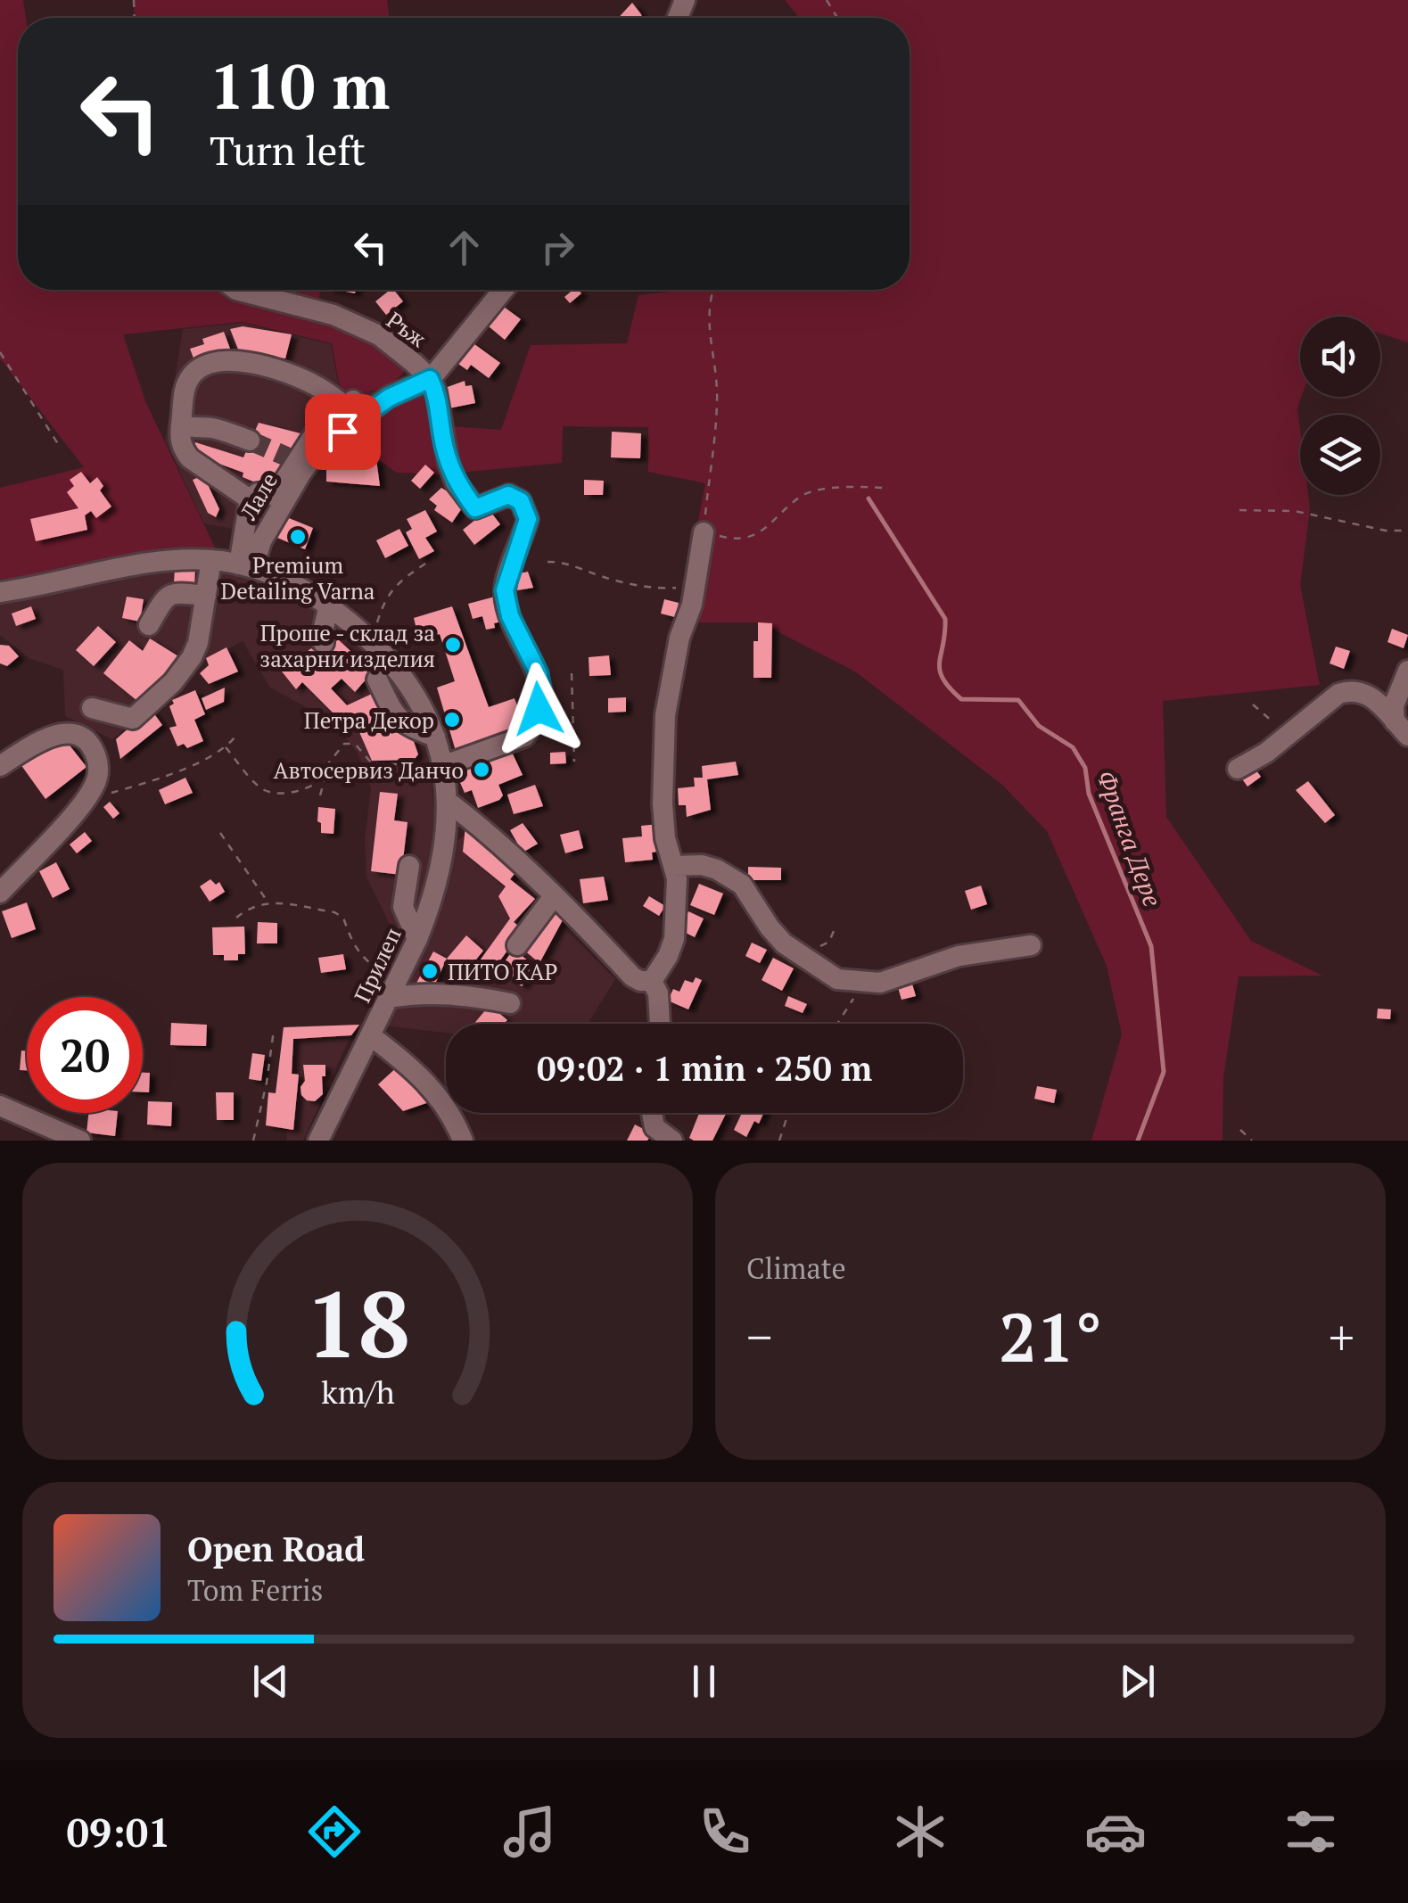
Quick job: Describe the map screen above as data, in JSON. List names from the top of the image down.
{
  "streets": {
    "street": ["Ръж", "Лале", "Прилеп"]
  },
  "crossings": [
    ["Ръж", "Лале"],
    ["Ръж", "Прилеп"],
    ["Лале", "Прилеп"]
  ],
  "water": ["Франга Дере"],
  "places": [
    "Premium Detailing Varna",
    "Проше - склад за захарни изделия",
    "Петра Декор",
    "Автосервиз Данчо",
    "ПИТО КАР"
  ],
  "page": {
    "turn": ["110 m", "Turn left"],
    "limit": "20",
    "trip": "09:02 · 1 min · 250 m",
    "tile": "Climate",
    "heat": ["−", "21°", "+"],
    "song": ["Open Road", "Tom Ferris"],
    "tabs": "09:01",
    "gauge": ["18", "km/h"]
  }
}
